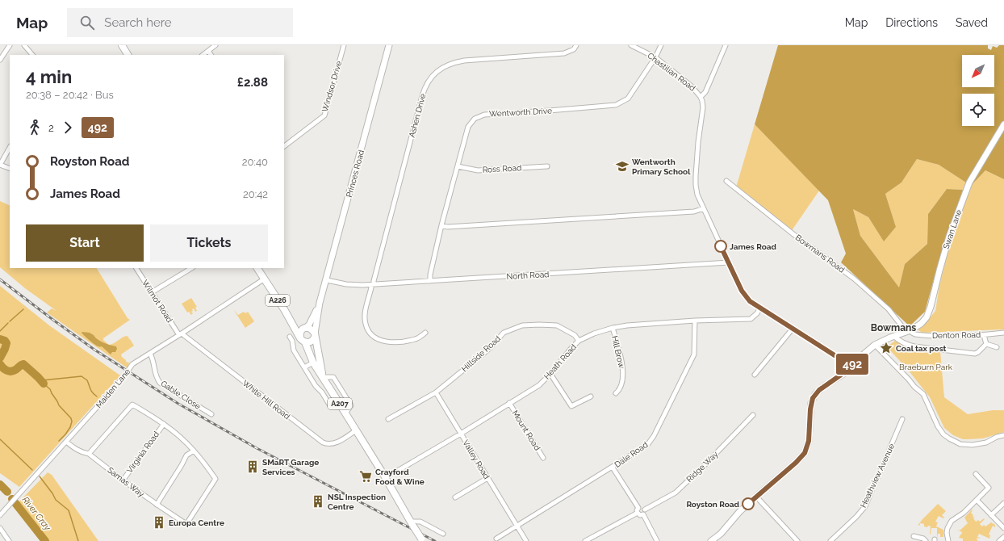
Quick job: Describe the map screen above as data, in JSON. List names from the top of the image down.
{
  "streets": {
    "main road": ["A226", "A207"],
    "street": [
      "Chastilian Road",
      "Windsor Drive",
      "Wentworth Drive",
      "Ashen Drive",
      "Ross Road",
      "Princes Road",
      "Swan Lane",
      "Bowmans Road",
      "North Road",
      "Wilmot Road",
      "Denton Road",
      "Hill Brow",
      "Hillside Road",
      "Heath Road",
      "Maiden Lane",
      "Gable Close",
      "White Hill Road",
      "Mount Road",
      "Virginia Road",
      "Dale Road",
      "Valley Road",
      "Ridge Way",
      "Heathview Avenue",
      "Samas Way"
    ]
  },
  "crossings": [
    ["Chastilian Road", "Wentworth Drive"],
    ["Chastilian Road", "North Road"],
    ["Chastilian Road", "Heath Road"],
    ["Wentworth Drive", "Ross Road"],
    ["Wentworth Drive", "North Road"],
    ["Ashen Drive", "North Road"],
    ["Princes Road", "North Road"],
    ["Princes Road", "A226"],
    ["Princes Road", "A207"],
    ["Swan Lane", "Bowmans Road"],
    ["Swan Lane", "Denton Road"],
    ["Bowmans Road", "Denton Road"],
    ["A226", "Maiden Lane"],
    ["A226", "A207"],
    ["Wilmot Road", "Maiden Lane"],
    ["Wilmot Road", "White Hill Road"],
    ["Hill Brow", "Heath Road"],
    ["Hillside Road", "Heath Road"],
    ["Hillside Road", "Valley Road"],
    ["Heath Road", "A207"],
    ["Heath Road", "Mount Road"],
    ["Heath Road", "Dale Road"],
    ["Heath Road", "Valley Road"],
    ["Maiden Lane", "Gable Close"],
    ["Maiden Lane", "White Hill Road"],
    ["Maiden Lane", "Samas Way"],
    ["White Hill Road", "A207"],
    ["Virginia Road", "Samas Way"],
    ["Dale Road", "Valley Road"]
  ],
  "districts": ["Bowmans"],
  "water": ["River Cray"],
  "parks": ["Braeburn Park"],
  "places": {
    "school or university": ["Wentworth Primary School"],
    "other": ["James Road", "Royston Road"],
    "place": ["Coal tax post"],
    "building": ["SMaRT Garage Services", "NSL Inspection Centre", "Europa Centre"],
    "supermarket": ["Crayford Food & Wine"]
  },
  "lines": ["bus line 492"],
  "north": "bottom left",
  "page": {
    "header": "Map",
    "search": "Search here",
    "nav": ["Map", "Directions", "Saved"],
    "on_map": "492",
    "heading": ["4 min", "20:38 – 20:42 · Bus", "£2.88"],
    "legs": ["2", "492"],
    "list": [
      {
        "name": "Royston Road",
        "value": "20:40"
      },
      {
        "name": "James Road",
        "value": "20:42"
      }
    ],
    "buttons": ["Start", "Tickets"]
  }
}
